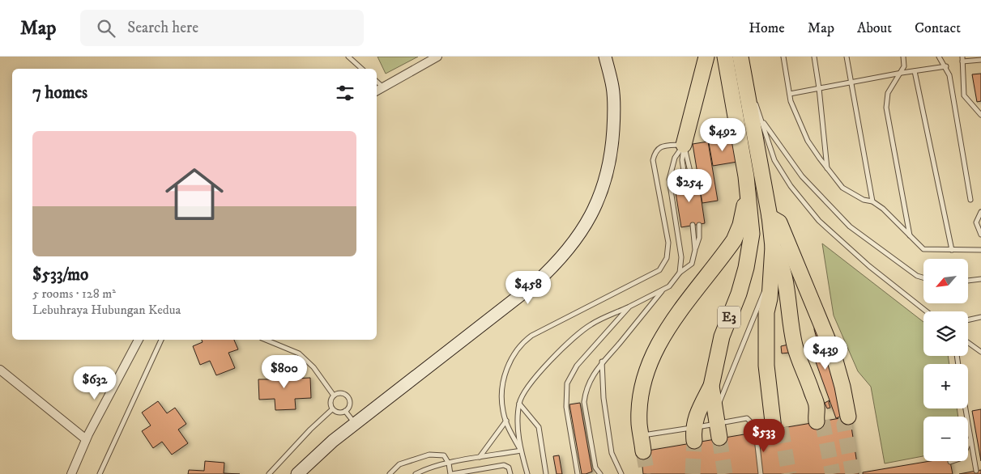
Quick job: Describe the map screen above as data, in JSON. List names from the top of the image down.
{
  "streets": {
    "highway": ["E3"]
  },
  "north": "bottom left",
  "page": {
    "header": "Map",
    "search": "Search here",
    "nav": [
      "Home",
      "Map",
      "About",
      "Contact"
    ],
    "heading": "7 homes",
    "list": [
      {
        "name": "$533/mo",
        "note": "5 rooms · 128 m² · Lebuhraya Hubungan Kedua"
      }
    ],
    "price": [
      "$492",
      "$254",
      "$458",
      "$439",
      "$800",
      "$632",
      "$533"
    ],
    "map_buttons": ["+", "−"]
  }
}
